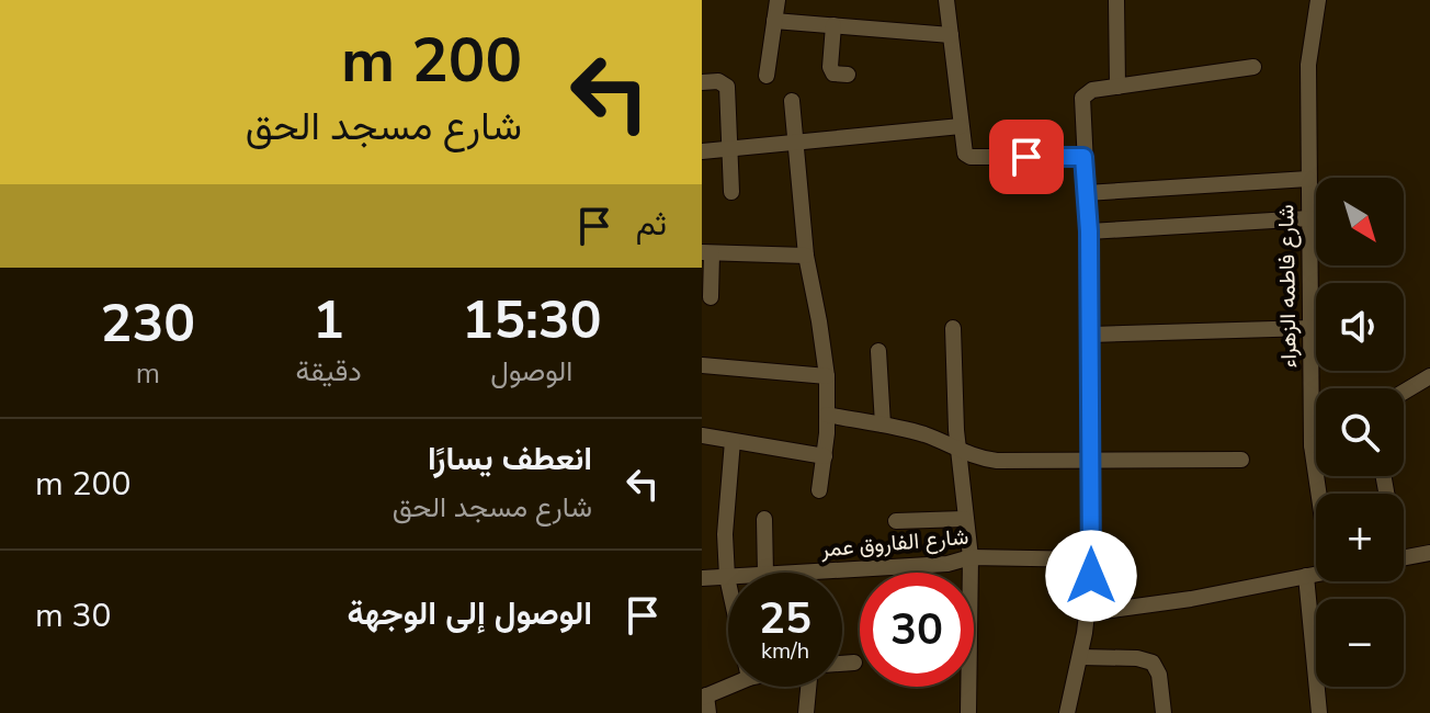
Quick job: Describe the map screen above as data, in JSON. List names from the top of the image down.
{
  "streets": {
    "street": ["شارع فاطمه الزهراء", "شارع الفاروق عمر"]
  },
  "north": "bottom right",
  "page": {
    "turn": ["200 m", "شارع مسجد الحق"],
    "map_buttons": ["+", "−"],
    "then": "ثم",
    "eta": [
      "15:30",
      "الوصول",
      "1",
      "دقيقة",
      "230",
      "m"
    ],
    "list": [
      {
        "name": "انعطف يسارًا",
        "note": "شارع مسجد الحق",
        "value": "200 m"
      },
      {
        "name": "الوصول إلى الوجهة",
        "value": "30 m"
      }
    ],
    "speed": "25 km/h",
    "limit": "30"
  }
}
